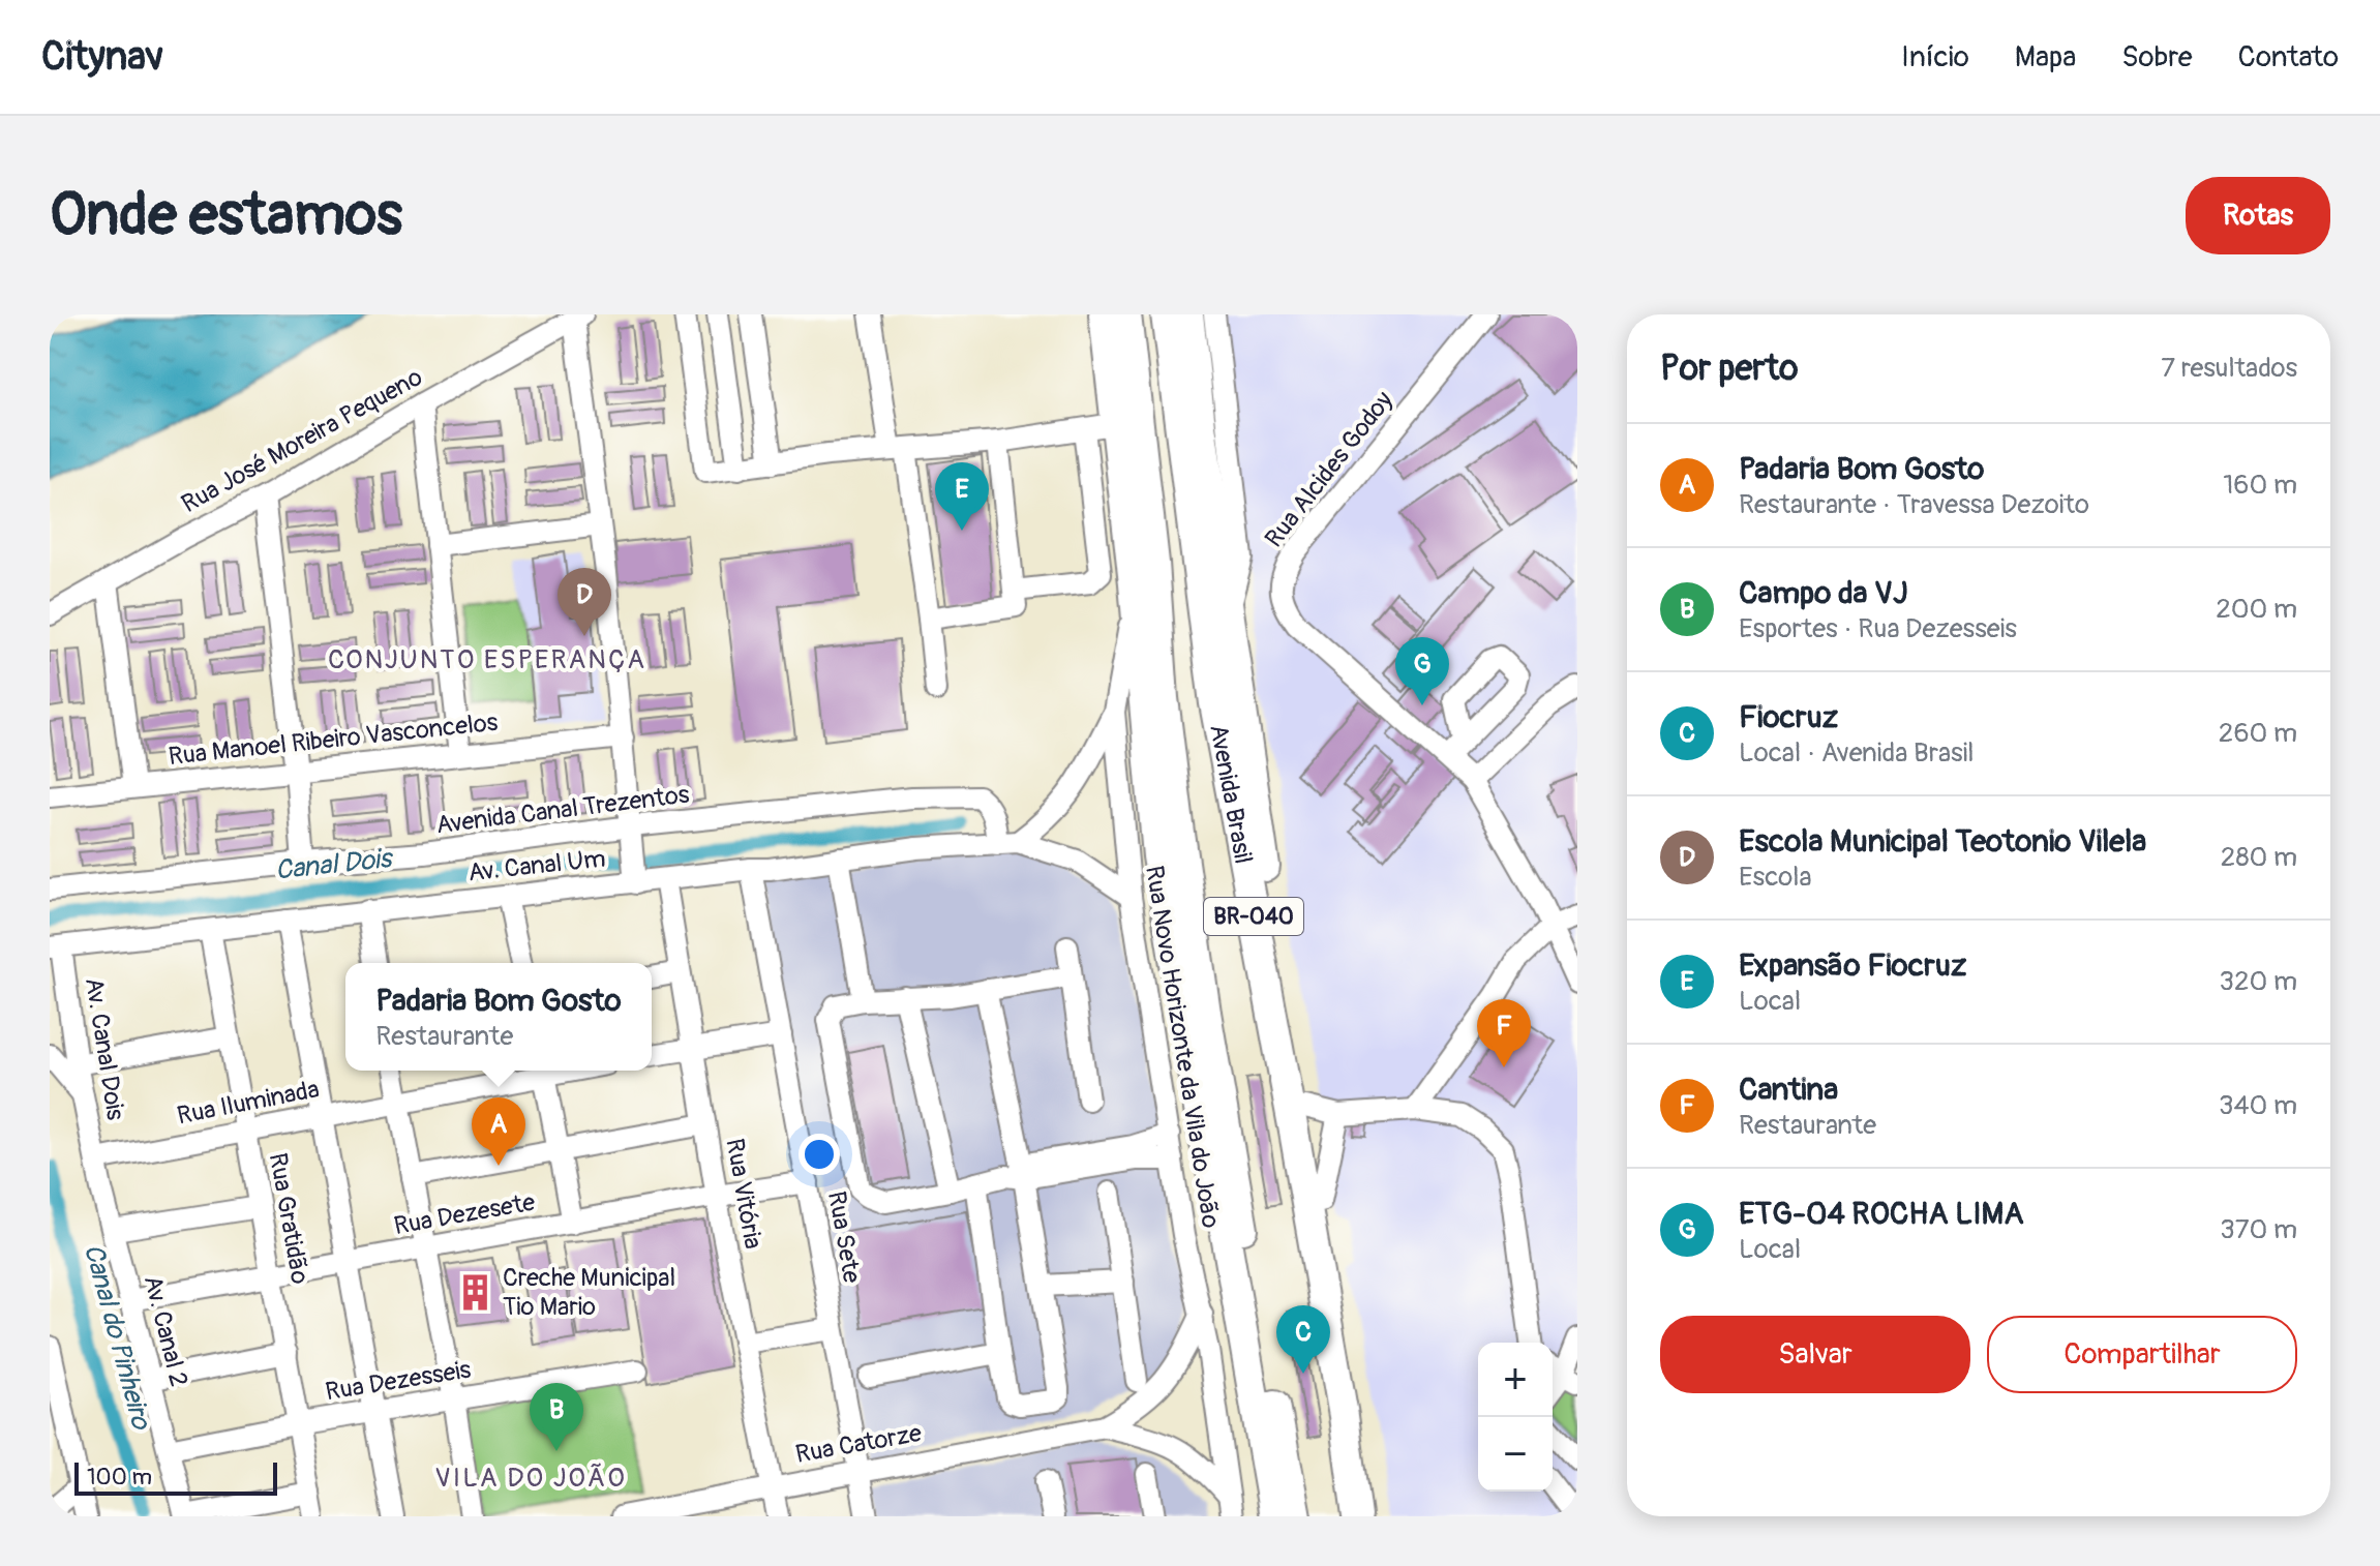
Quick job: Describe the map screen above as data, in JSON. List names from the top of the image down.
{
  "streets": {
    "highway": ["Avenida Brasil", "BR-040"],
    "street": [
      "Rua José Moreira Pequeno",
      "Rua Alcides Godoy",
      "Rua Manoel Ribeiro Vasconcelos",
      "Avenida Canal Trezentos",
      "Av. Canal Um",
      "Rua Novo Horizonte da Vila do João",
      "Av. Canal Dois",
      "Rua Iluminada",
      "Rua Vitória",
      "Rua Dezesete",
      "Rua Gratidão",
      "Rua Sete",
      "Av. Canal 2",
      "Rua Dezesseis",
      "Rua Catorze"
    ]
  },
  "crossings": [
    ["Avenida Canal Trezentos", "Av. Canal Um"],
    ["Av. Canal Um", "Av. Canal Dois"],
    ["Av. Canal Um", "Rua Vitória"],
    ["Av. Canal Um", "Rua Gratidão"],
    ["Av. Canal Um", "Rua Sete"],
    ["Rua Novo Horizonte da Vila do João", "Rua Catorze"],
    ["Av. Canal Dois", "Rua Iluminada"],
    ["Av. Canal Dois", "Av. Canal 2"],
    ["Rua Iluminada", "Rua Gratidão"],
    ["Rua Iluminada", "Av. Canal 2"],
    ["Rua Vitória", "Rua Dezesete"],
    ["Rua Vitória", "Rua Catorze"],
    ["Rua Dezesete", "Rua Gratidão"],
    ["Rua Dezesete", "Rua Sete"],
    ["Rua Dezesete", "Av. Canal 2"],
    ["Rua Gratidão", "Rua Dezesseis"],
    ["Rua Sete", "Rua Catorze"],
    ["Av. Canal 2", "Rua Dezesseis"]
  ],
  "districts": ["CONJUNTO ESPERANÇA", "VILA DO JOÃO"],
  "water": ["Canal Dois", "Canal do Pinheiro"],
  "places": {
    "building": ["Creche Municipal Tio Mario"]
  },
  "scale_bar": "100 m",
  "page": {
    "header": "Citynav",
    "nav": [
      "Início",
      "Mapa",
      "Sobre",
      "Contato"
    ],
    "buttons": [
      "Rotas",
      ["Salvar", "Compartilhar"]
    ],
    "title": "Onde estamos",
    "heading": ["Por perto", "7 resultados"],
    "list": [
      {
        "mark": "A",
        "name": "Padaria Bom Gosto",
        "note": "Restaurante · Travessa Dezoito",
        "value": "160 m"
      },
      {
        "mark": "B",
        "name": "Campo da VJ",
        "note": "Esportes · Rua Dezesseis",
        "value": "200 m"
      },
      {
        "mark": "C",
        "name": "Fiocruz",
        "note": "Local · Avenida Brasil",
        "value": "260 m"
      },
      {
        "mark": "D",
        "name": "Escola Municipal Teotonio Vilela",
        "note": "Escola",
        "value": "280 m"
      },
      {
        "mark": "E",
        "name": "Expansão Fiocruz",
        "note": "Local",
        "value": "320 m"
      },
      {
        "mark": "F",
        "name": "Cantina",
        "note": "Restaurante",
        "value": "340 m"
      },
      {
        "mark": "G",
        "name": "ETG-04 ROCHA LIMA",
        "note": "Local",
        "value": "370 m"
      }
    ],
    "pins": [
      "E",
      "D",
      "G",
      "F",
      "A",
      "C",
      "B"
    ],
    "popup": ["Padaria Bom Gosto", "Restaurante"],
    "map_buttons": ["+", "−"],
    "scale": "100 m"
  }
}
